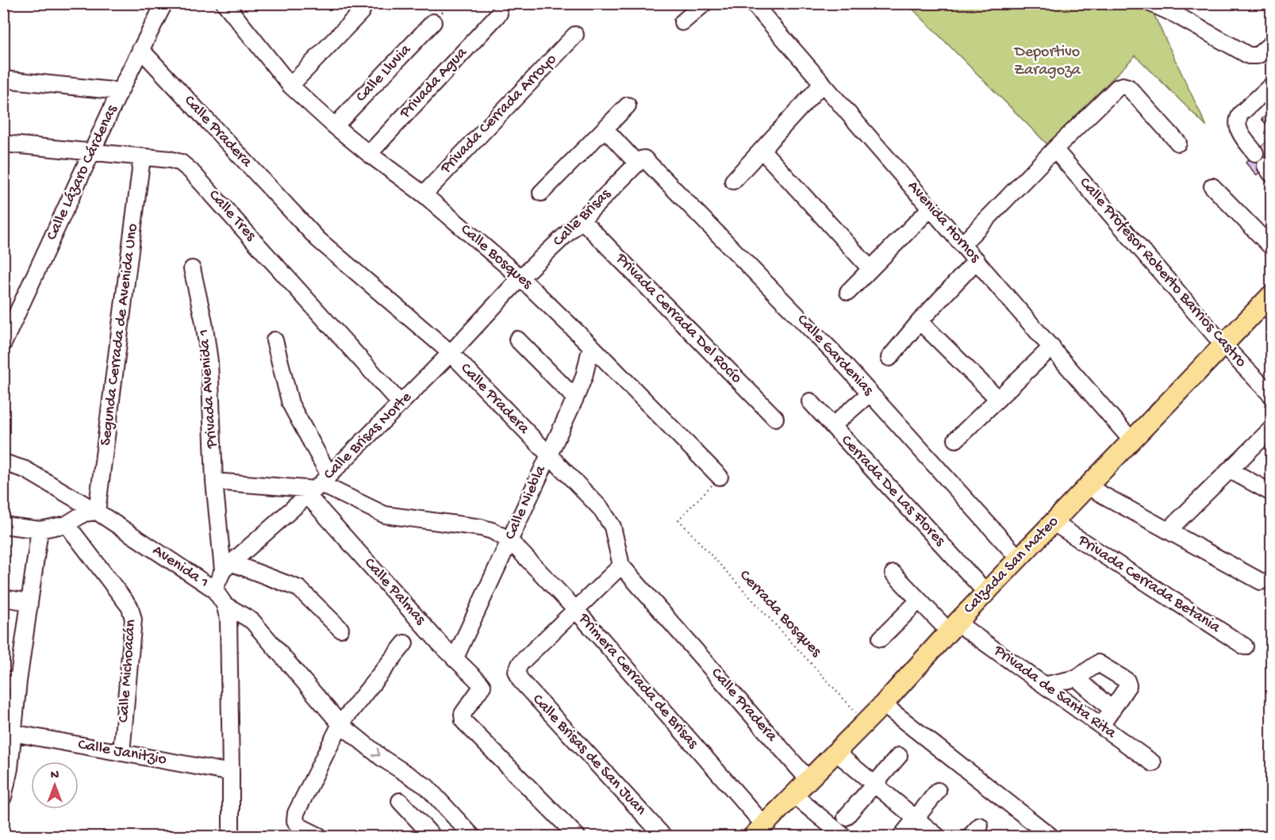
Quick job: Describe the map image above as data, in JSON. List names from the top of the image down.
{
  "streets": {
    "main road": ["Calzada San Mateo"],
    "street": [
      "Calle Lluvia",
      "Privada Agua",
      "Privada Cerrada Arroyo",
      "Calle Pradera",
      "Calle Lázaro Cárdenas",
      "Calle Tres",
      "Calle Brisas",
      "Avenida Hornos",
      "Calle Bosques",
      "Calle Profesor Roberto Barrios Castro",
      "Privada Cerrada Del Rocío",
      "Segunda Cerrada de Avenida Uno",
      "Calle Gardenias",
      "Privada Avenida 1",
      "Calle Brisas Norte",
      "Cerrada De Las Flores",
      "Calle Niebla",
      "Avenida 1",
      "Privada Cerrada Betania",
      "Calle Palmas",
      "Calle Michoacán",
      "Primera Cerrada de Brisas",
      "Privada de Santa Rita",
      "Calle Janitzio",
      "Calle Brisas de San Juan"
    ],
    "path": ["Cerrada Bosques"]
  },
  "crossings": [
    ["Calle Lluvia", "Calle Bosques"],
    ["Privada Agua", "Calle Bosques"],
    ["Privada Cerrada Arroyo", "Calle Bosques"],
    ["Calle Pradera", "Calle Lázaro Cárdenas"],
    ["Calle Pradera", "Calle Brisas Norte"],
    ["Calle Pradera", "Calle Niebla"],
    ["Calle Pradera", "Calzada San Mateo"],
    ["Calle Lázaro Cárdenas", "Calle Tres"],
    ["Calle Tres", "Segunda Cerrada de Avenida Uno"],
    ["Calle Tres", "Calle Brisas Norte"],
    ["Calle Brisas", "Calle Bosques"],
    ["Calle Brisas", "Privada Cerrada Del Rocío"],
    ["Calle Brisas", "Calle Gardenias"],
    ["Calle Brisas", "Calle Brisas Norte"],
    ["Avenida Hornos", "Calzada San Mateo"],
    ["Calle Bosques", "Calle Brisas Norte"],
    ["Calle Bosques", "Calle Niebla"],
    ["Calle Bosques", "Cerrada Bosques"],
    ["Calle Profesor Roberto Barrios Castro", "Calzada San Mateo"],
    ["Segunda Cerrada de Avenida Uno", "Avenida 1"],
    ["Calle Gardenias", "Cerrada De Las Flores"],
    ["Calle Gardenias", "Calzada San Mateo"],
    ["Privada Avenida 1", "Calle Brisas Norte"],
    ["Calle Brisas Norte", "Avenida 1"],
    ["Calle Brisas Norte", "Calle Palmas"],
    ["Calle Brisas Norte", "Primera Cerrada de Brisas"],
    ["Cerrada De Las Flores", "Calzada San Mateo"],
    ["Calle Niebla", "Calle Palmas"],
    ["Calle Niebla", "Primera Cerrada de Brisas"],
    ["Calzada San Mateo", "Privada Cerrada Betania"],
    ["Calzada San Mateo", "Cerrada Bosques"],
    ["Calzada San Mateo", "Primera Cerrada de Brisas"],
    ["Calzada San Mateo", "Privada de Santa Rita"],
    ["Avenida 1", "Calle Janitzio"],
    ["Calle Palmas", "Primera Cerrada de Brisas"],
    ["Calle Michoacán", "Calle Janitzio"],
    ["Primera Cerrada de Brisas", "Calle Brisas de San Juan"]
  ],
  "parks": ["Deportivo Zaragoza"],
  "north": "top"
}
